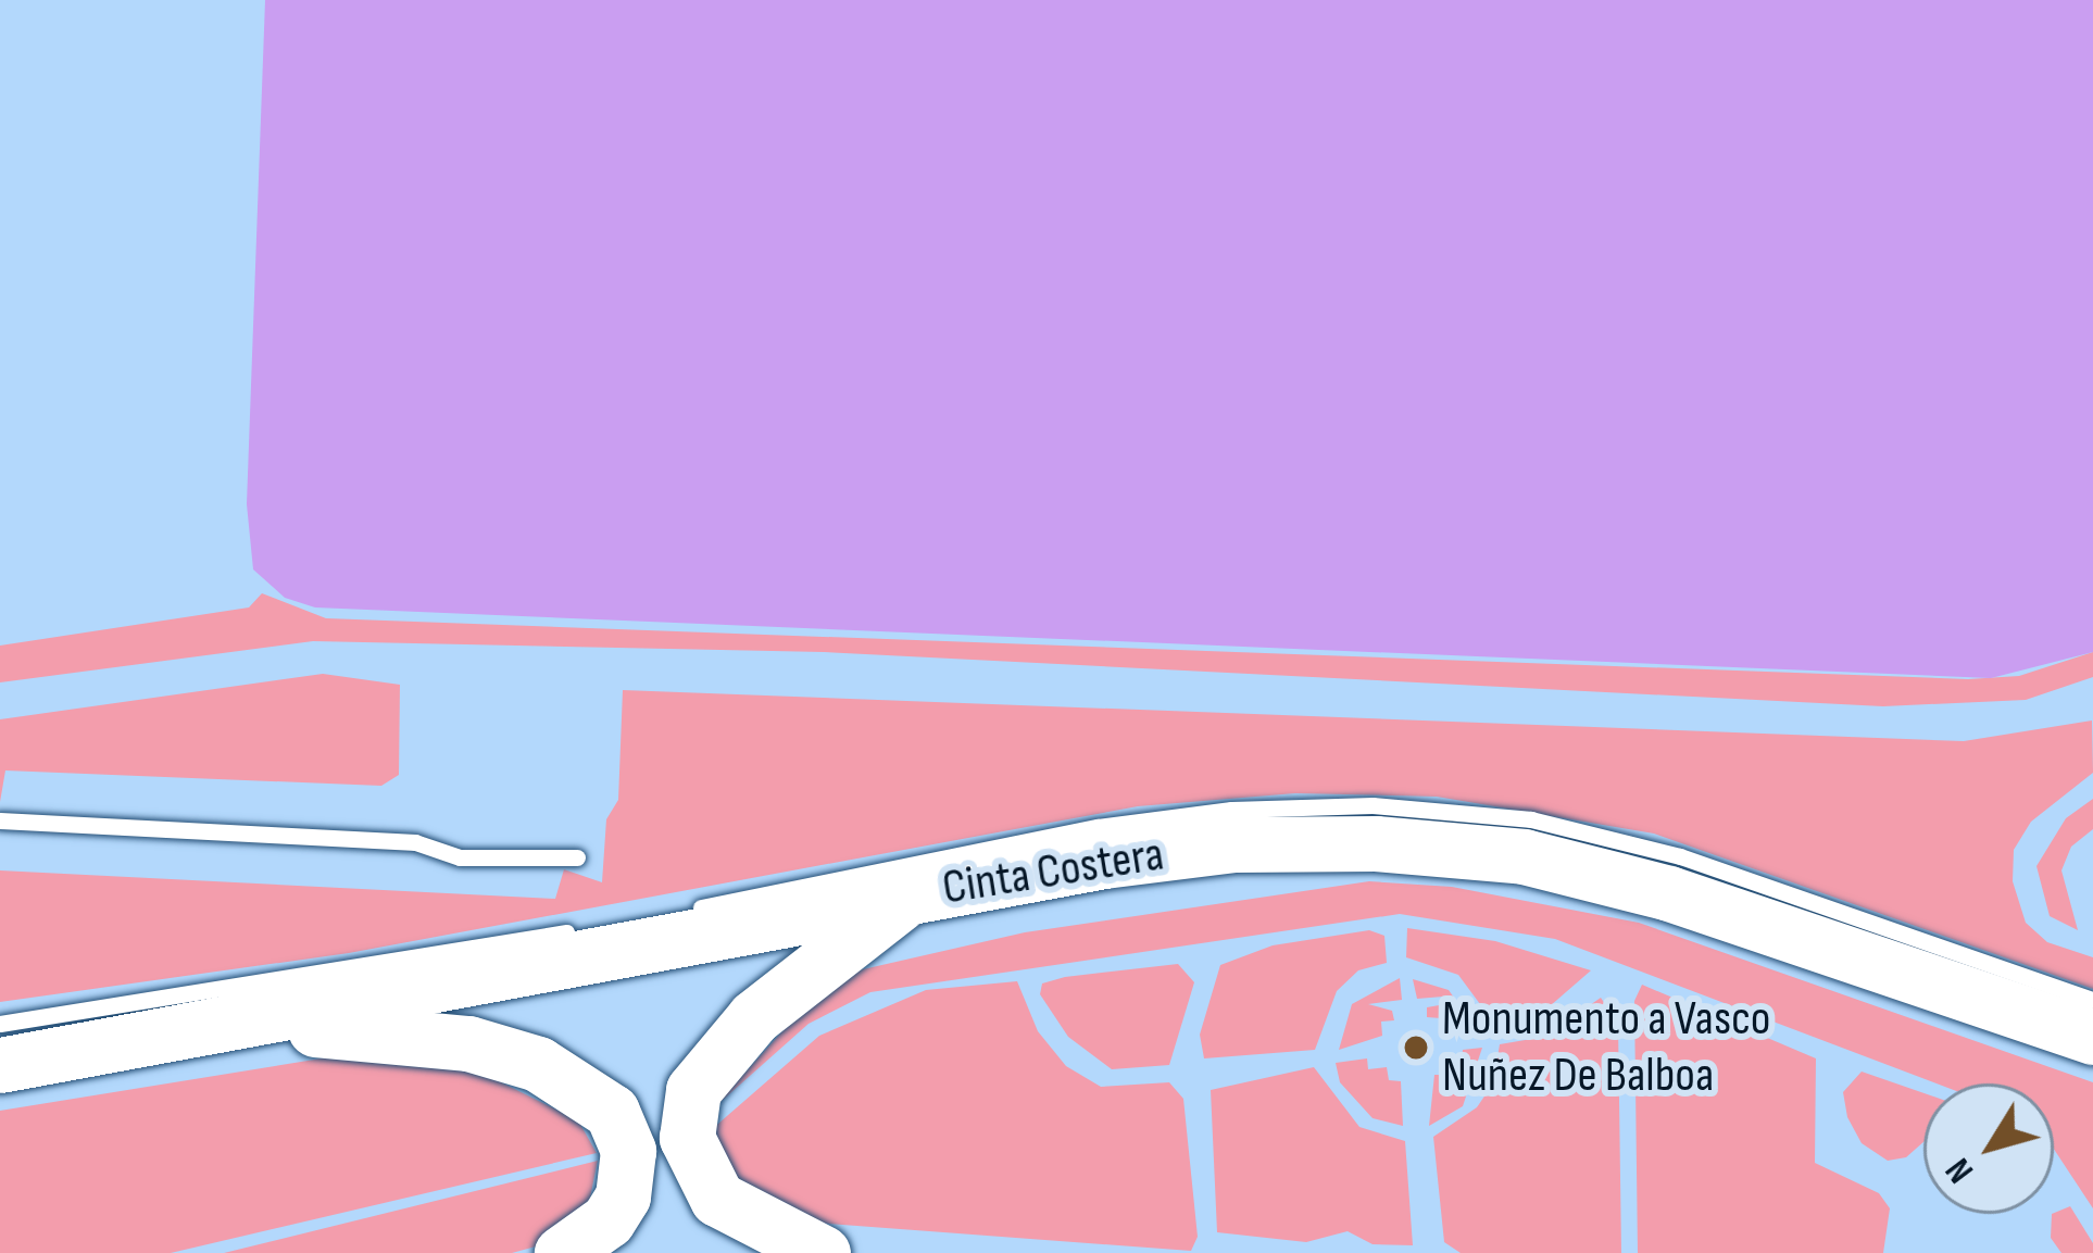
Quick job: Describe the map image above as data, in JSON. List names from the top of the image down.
{
  "streets": {
    "highway": ["Cinta Costera"]
  },
  "places": ["Monumento a Vasco Nuñez De Balboa"],
  "north": "bottom left"
}
